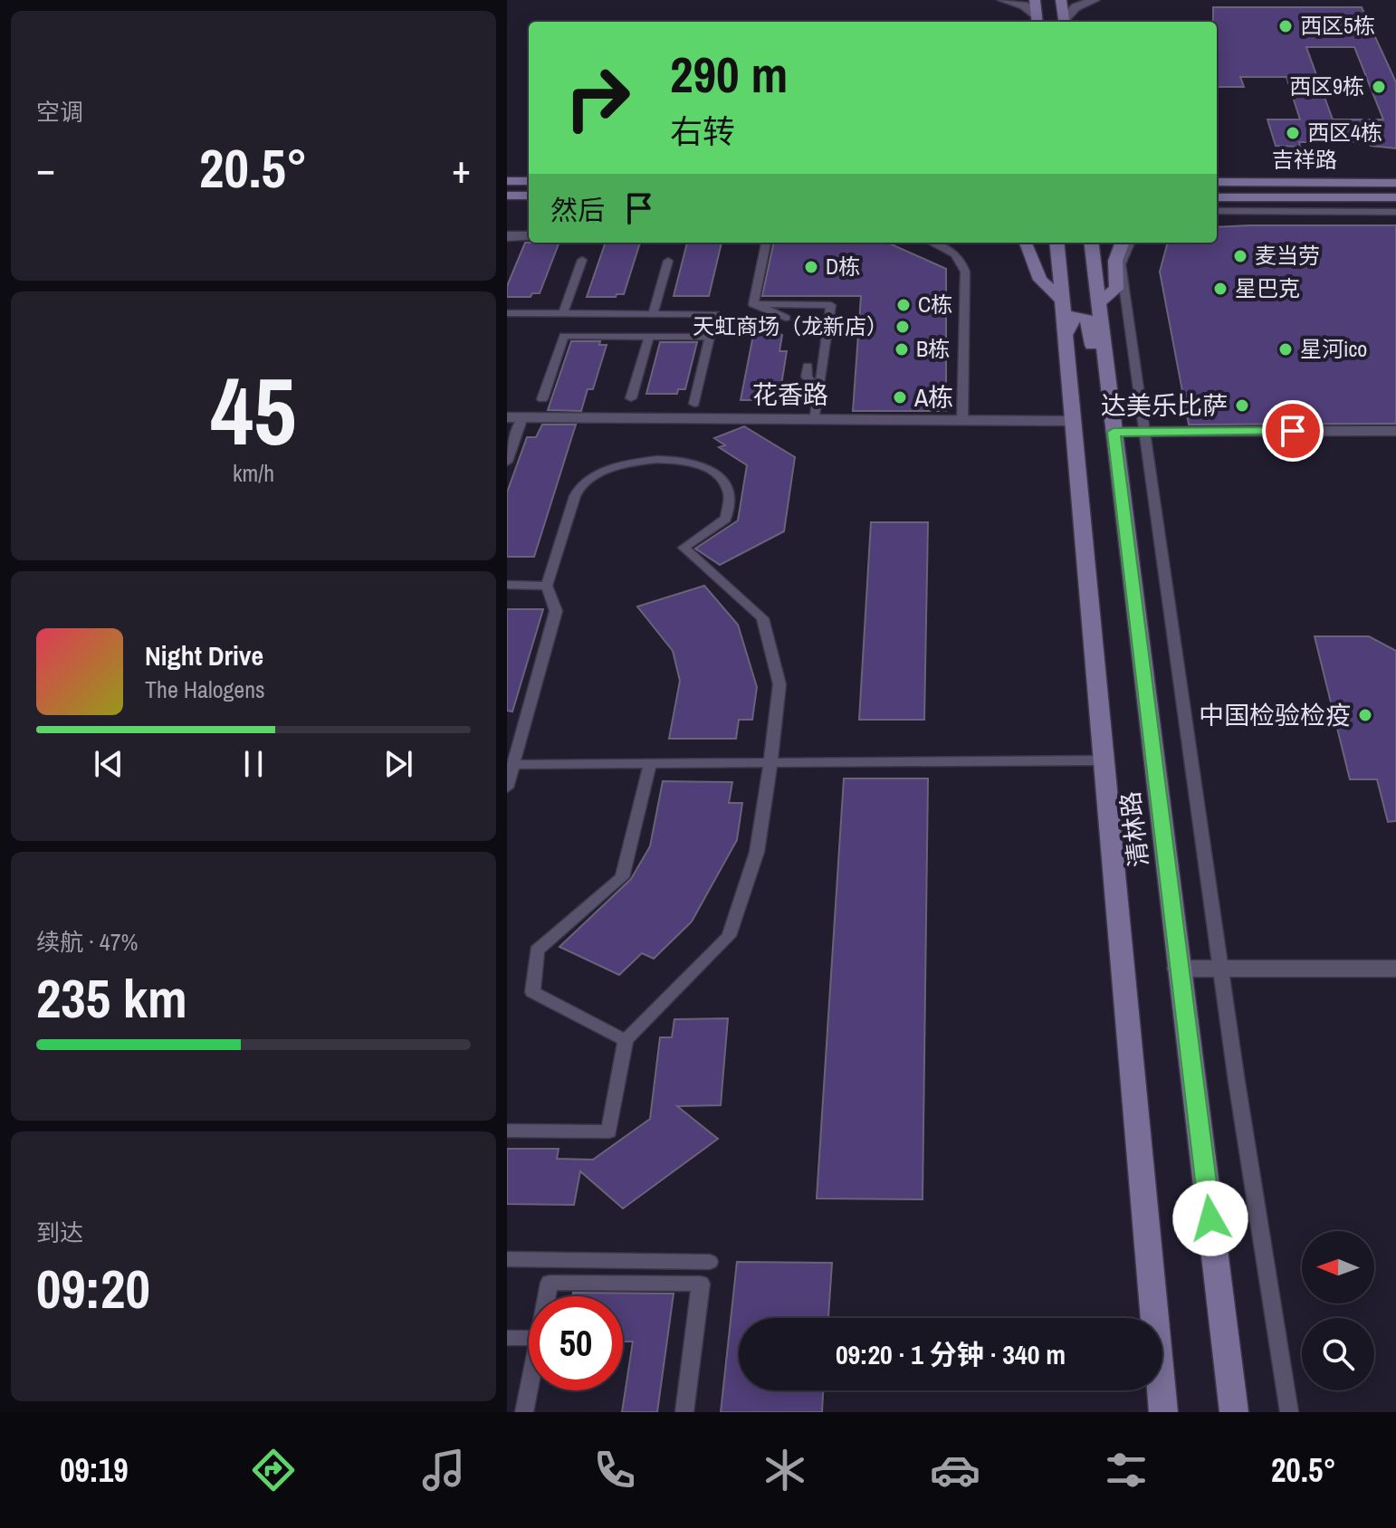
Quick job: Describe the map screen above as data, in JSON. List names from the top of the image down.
{
  "streets": {
    "main road": ["吉祥路", "清林路"],
    "street": ["花香路"]
  },
  "crossings": [
    ["花香路", "清林路"]
  ],
  "places": [
    "西区5栋",
    "西区9栋",
    "西区4栋",
    "麦当劳",
    "D栋",
    "星巴克",
    "C栋",
    "天虹商场（龙新店）",
    "B栋",
    "星河ico",
    "A栋",
    "达美乐比萨",
    "中国检验检疫"
  ],
  "north": "left",
  "page": {
    "tile": [
      "空调",
      ["45", "km/h"],
      ["续航 · 47%", "235 km"],
      ["到达", "09:20"]
    ],
    "turn": ["290 m", "右转"],
    "heat": ["−", "20.5°", "+"],
    "then": "然后",
    "song": ["Night Drive", "The Halogens"],
    "limit": "50",
    "trip": "09:20 · 1 分钟 · 340 m",
    "tabs": ["09:19", "20.5°"]
  }
}
